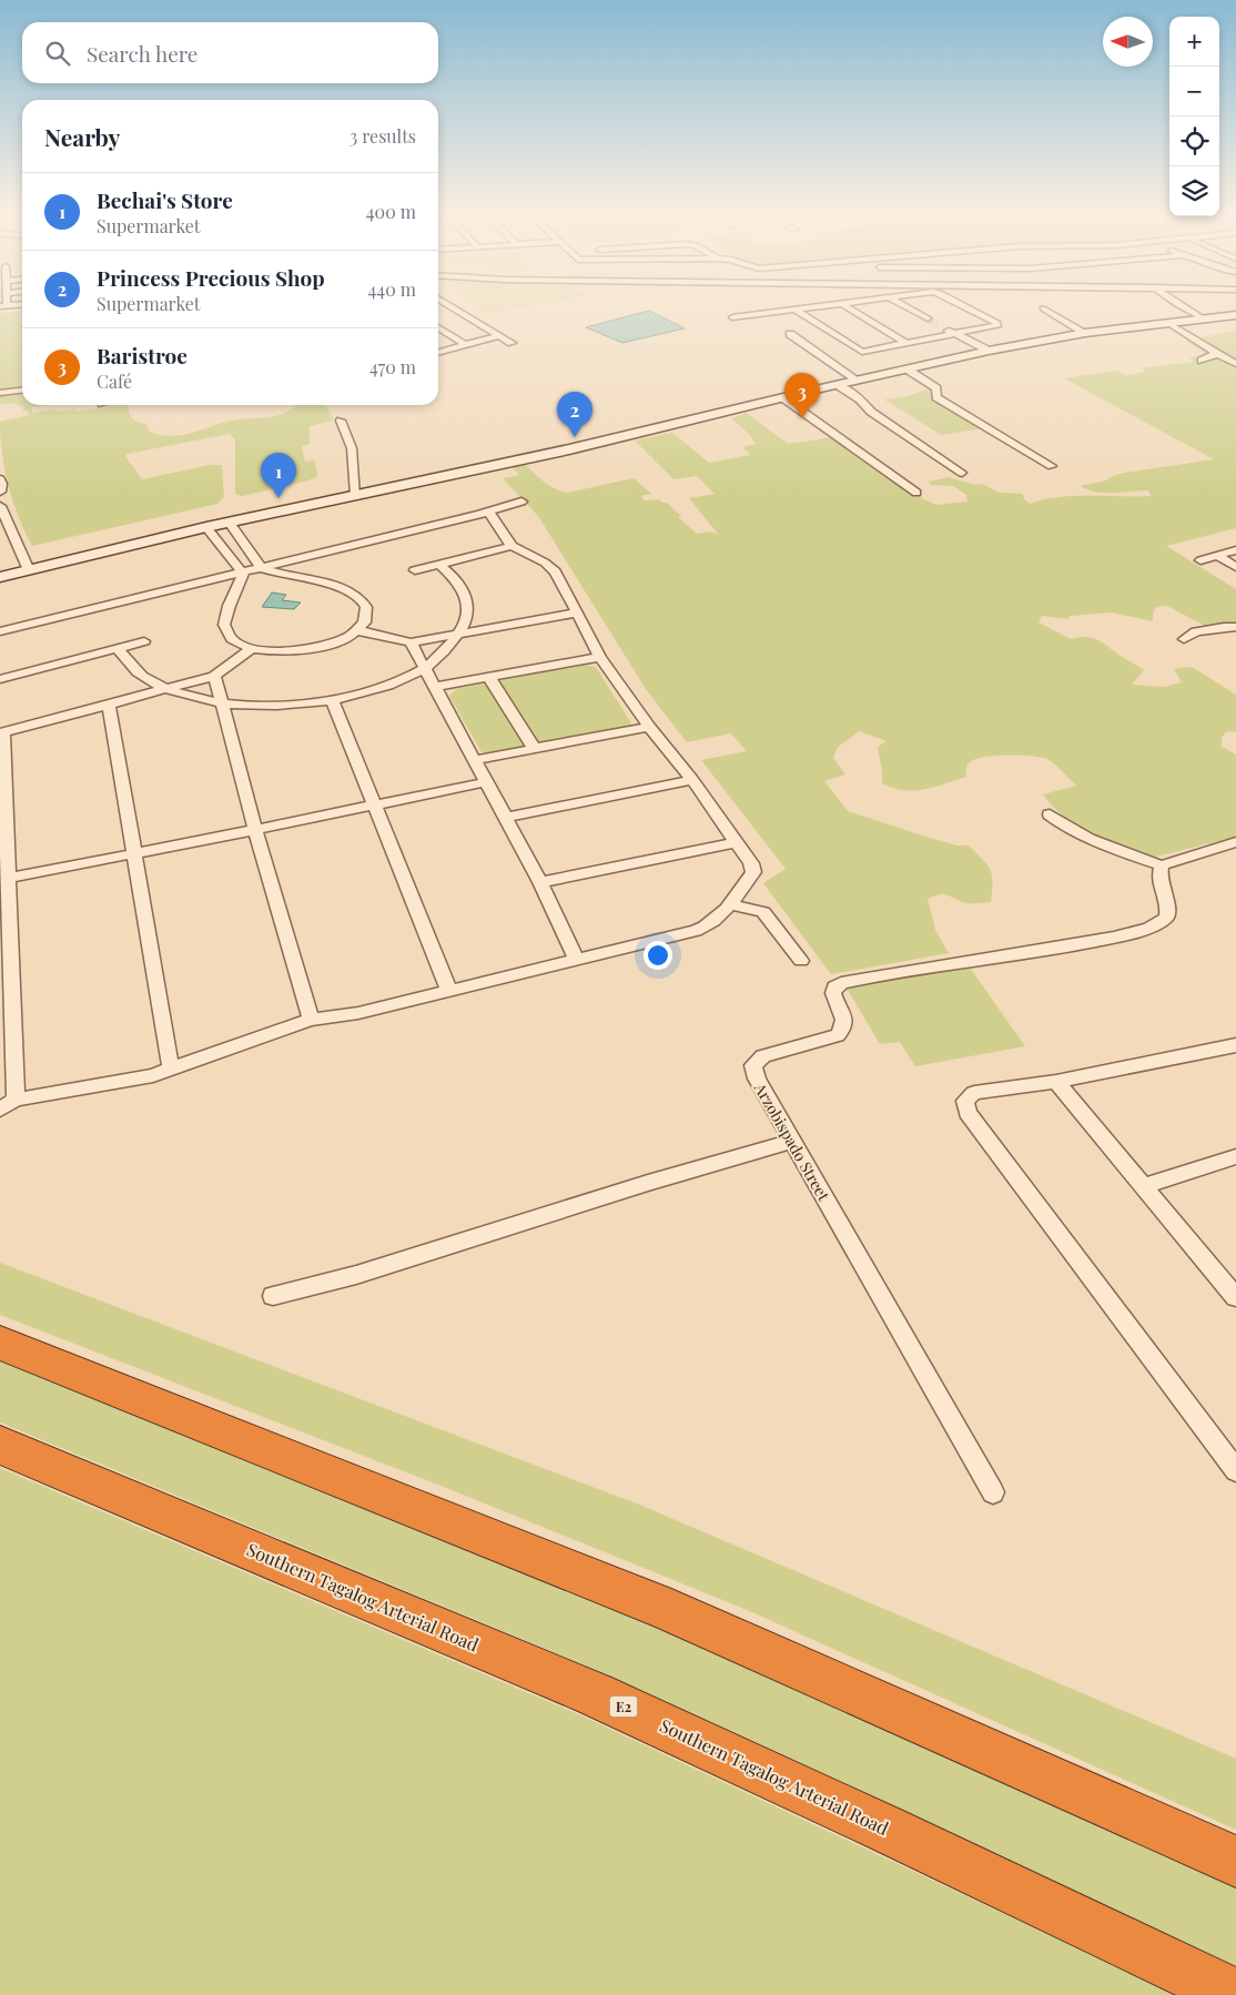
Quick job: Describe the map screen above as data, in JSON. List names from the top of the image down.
{
  "streets": {
    "highway": ["Southern Tagalog Arterial Road", "E2"],
    "street": ["Arzobispado Street"]
  },
  "north": "left",
  "page": {
    "map_buttons": ["+", "−"],
    "search": "Search here",
    "heading": ["Nearby", "3 results"],
    "list": [
      {
        "mark": "1",
        "name": "Bechai's Store",
        "note": "Supermarket",
        "value": "400 m"
      },
      {
        "mark": "2",
        "name": "Princess Precious Shop",
        "note": "Supermarket",
        "value": "440 m"
      },
      {
        "mark": "3",
        "name": "Baristroe",
        "note": "Café",
        "value": "470 m"
      }
    ],
    "pins": ["3", "2", "1"]
  }
}
